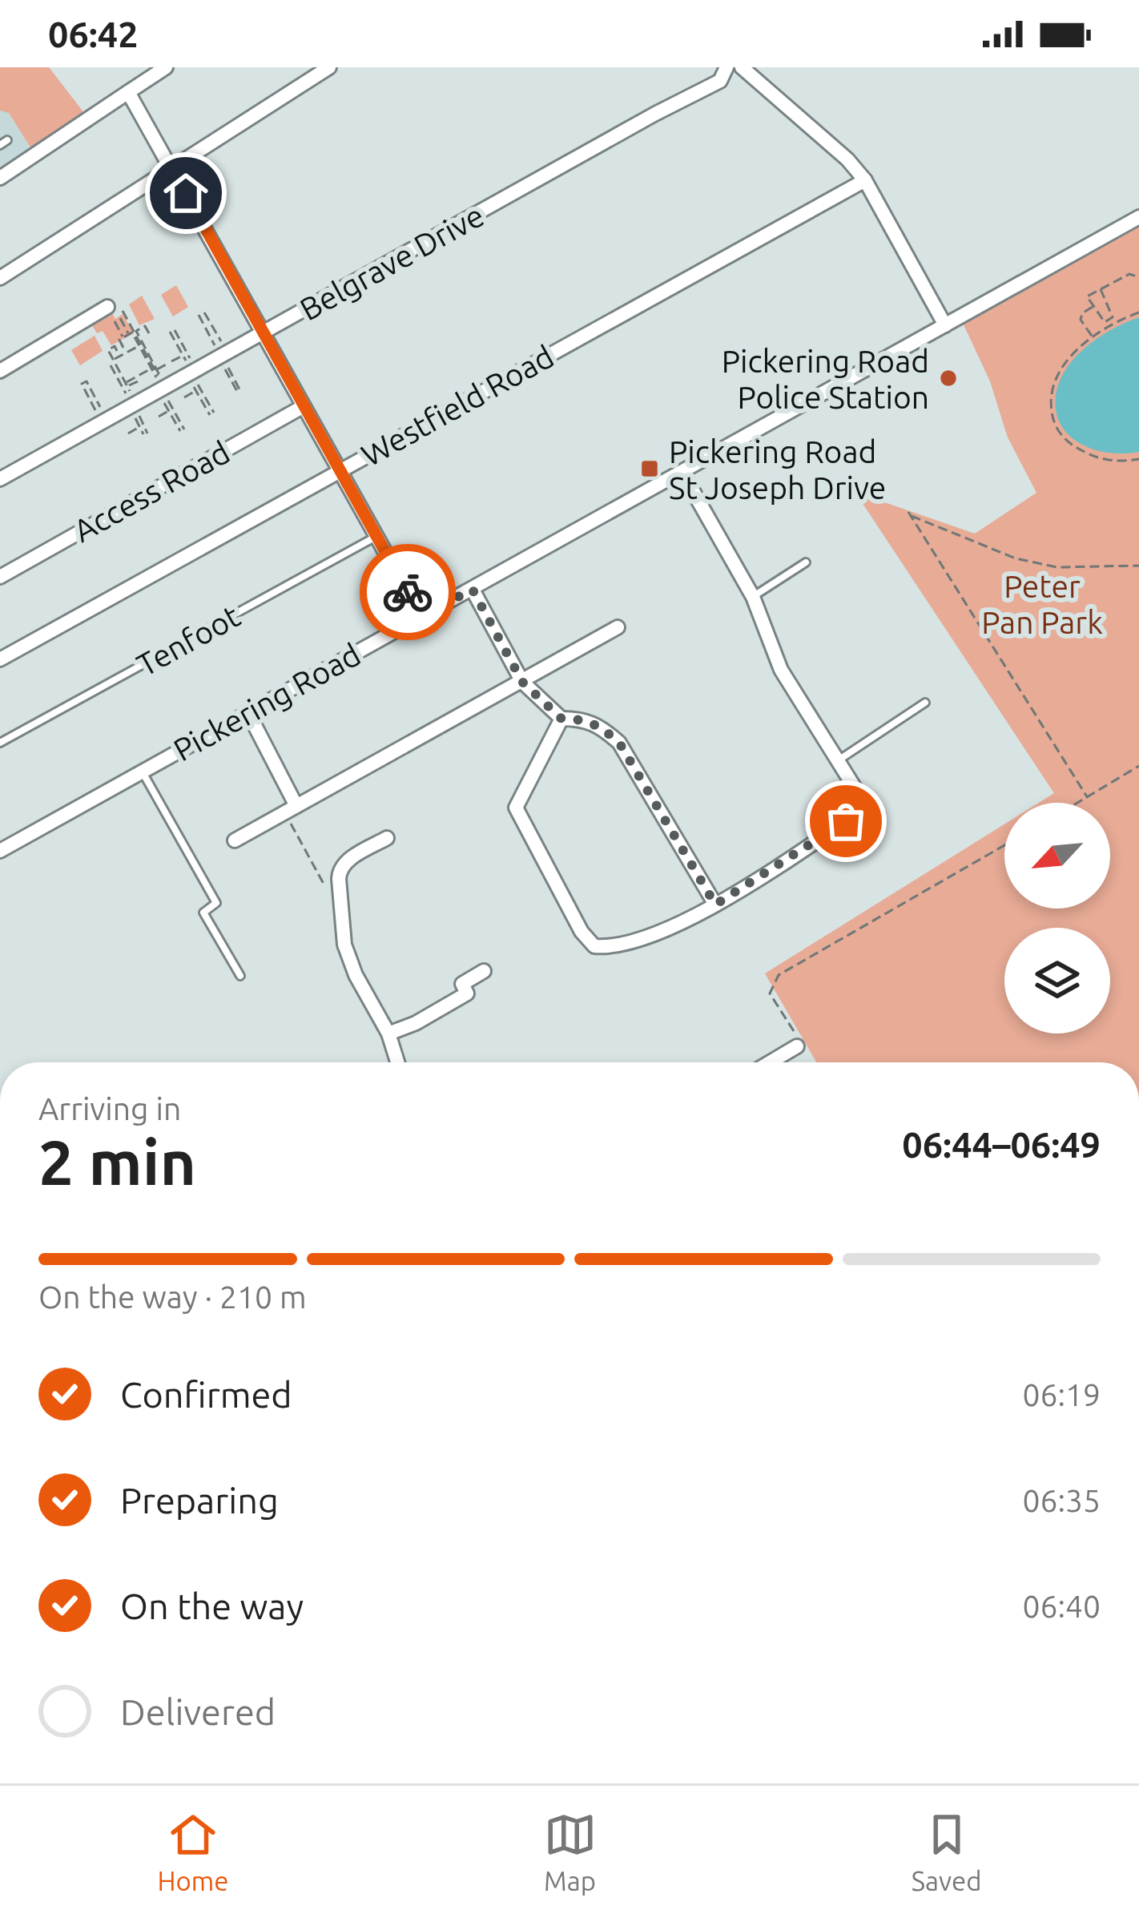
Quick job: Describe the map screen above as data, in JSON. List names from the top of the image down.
{
  "streets": {
    "street": [
      "Belgrave Drive",
      "Westfield Road",
      "Access Road",
      "Pickering Road"
    ],
    "lane": ["Tenfoot"]
  },
  "parks": ["Peter Pan Park"],
  "places": {
    "other": ["Pickering Road Police Station"],
    "transit": ["Pickering Road St Joseph Drive"]
  },
  "north": "bottom left",
  "page": {
    "status": "06:42",
    "heading": ["2 min", "Arriving in", "06:44–06:49"],
    "bar": "On the way · 210 m",
    "list": [
      ["Confirmed", "06:19"],
      ["Preparing", "06:35"],
      ["On the way", "06:40"],
      "Delivered"
    ],
    "tabs": ["Home", "Map", "Saved"]
  }
}
